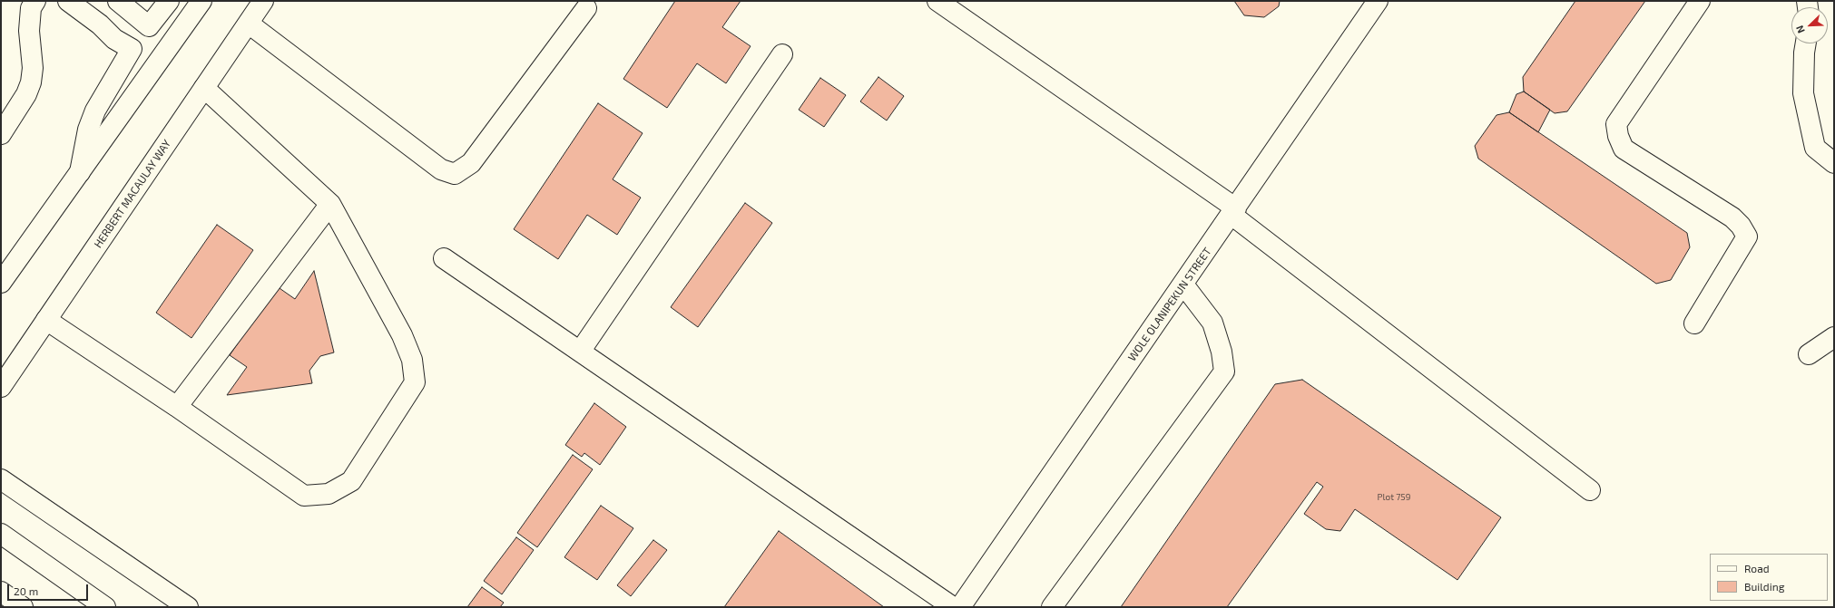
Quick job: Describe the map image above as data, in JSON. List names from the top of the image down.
{
  "streets": {
    "main road": ["HERBERT MACAULAY WAY", "WOLE OLANIPEKUN STREET"]
  },
  "house_numbers": ["Plot 759"],
  "legend": ["Road", "Building"],
  "scale_bar": "20 m",
  "north": "bottom left"
}
